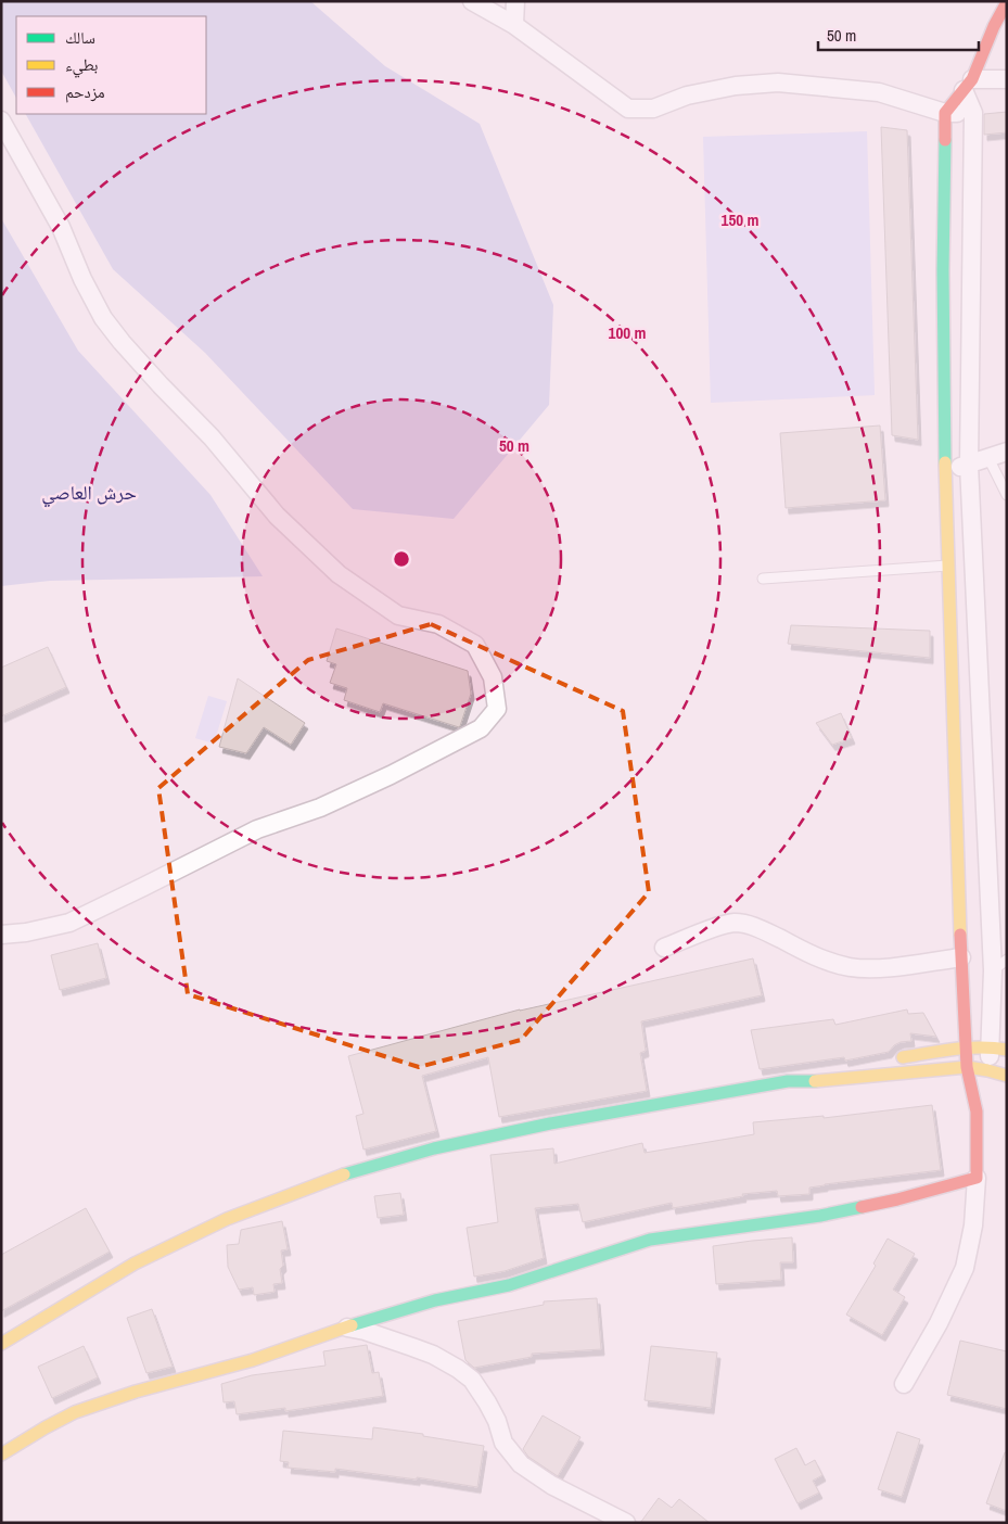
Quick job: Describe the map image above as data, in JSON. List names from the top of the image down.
{
  "parks": ["حرش العاصي"],
  "legend": ["سالك", "بطيء", "مزدحم"],
  "scale_bar": "50 m",
  "rings": ["150 m", "100 m", "50 m"]
}
